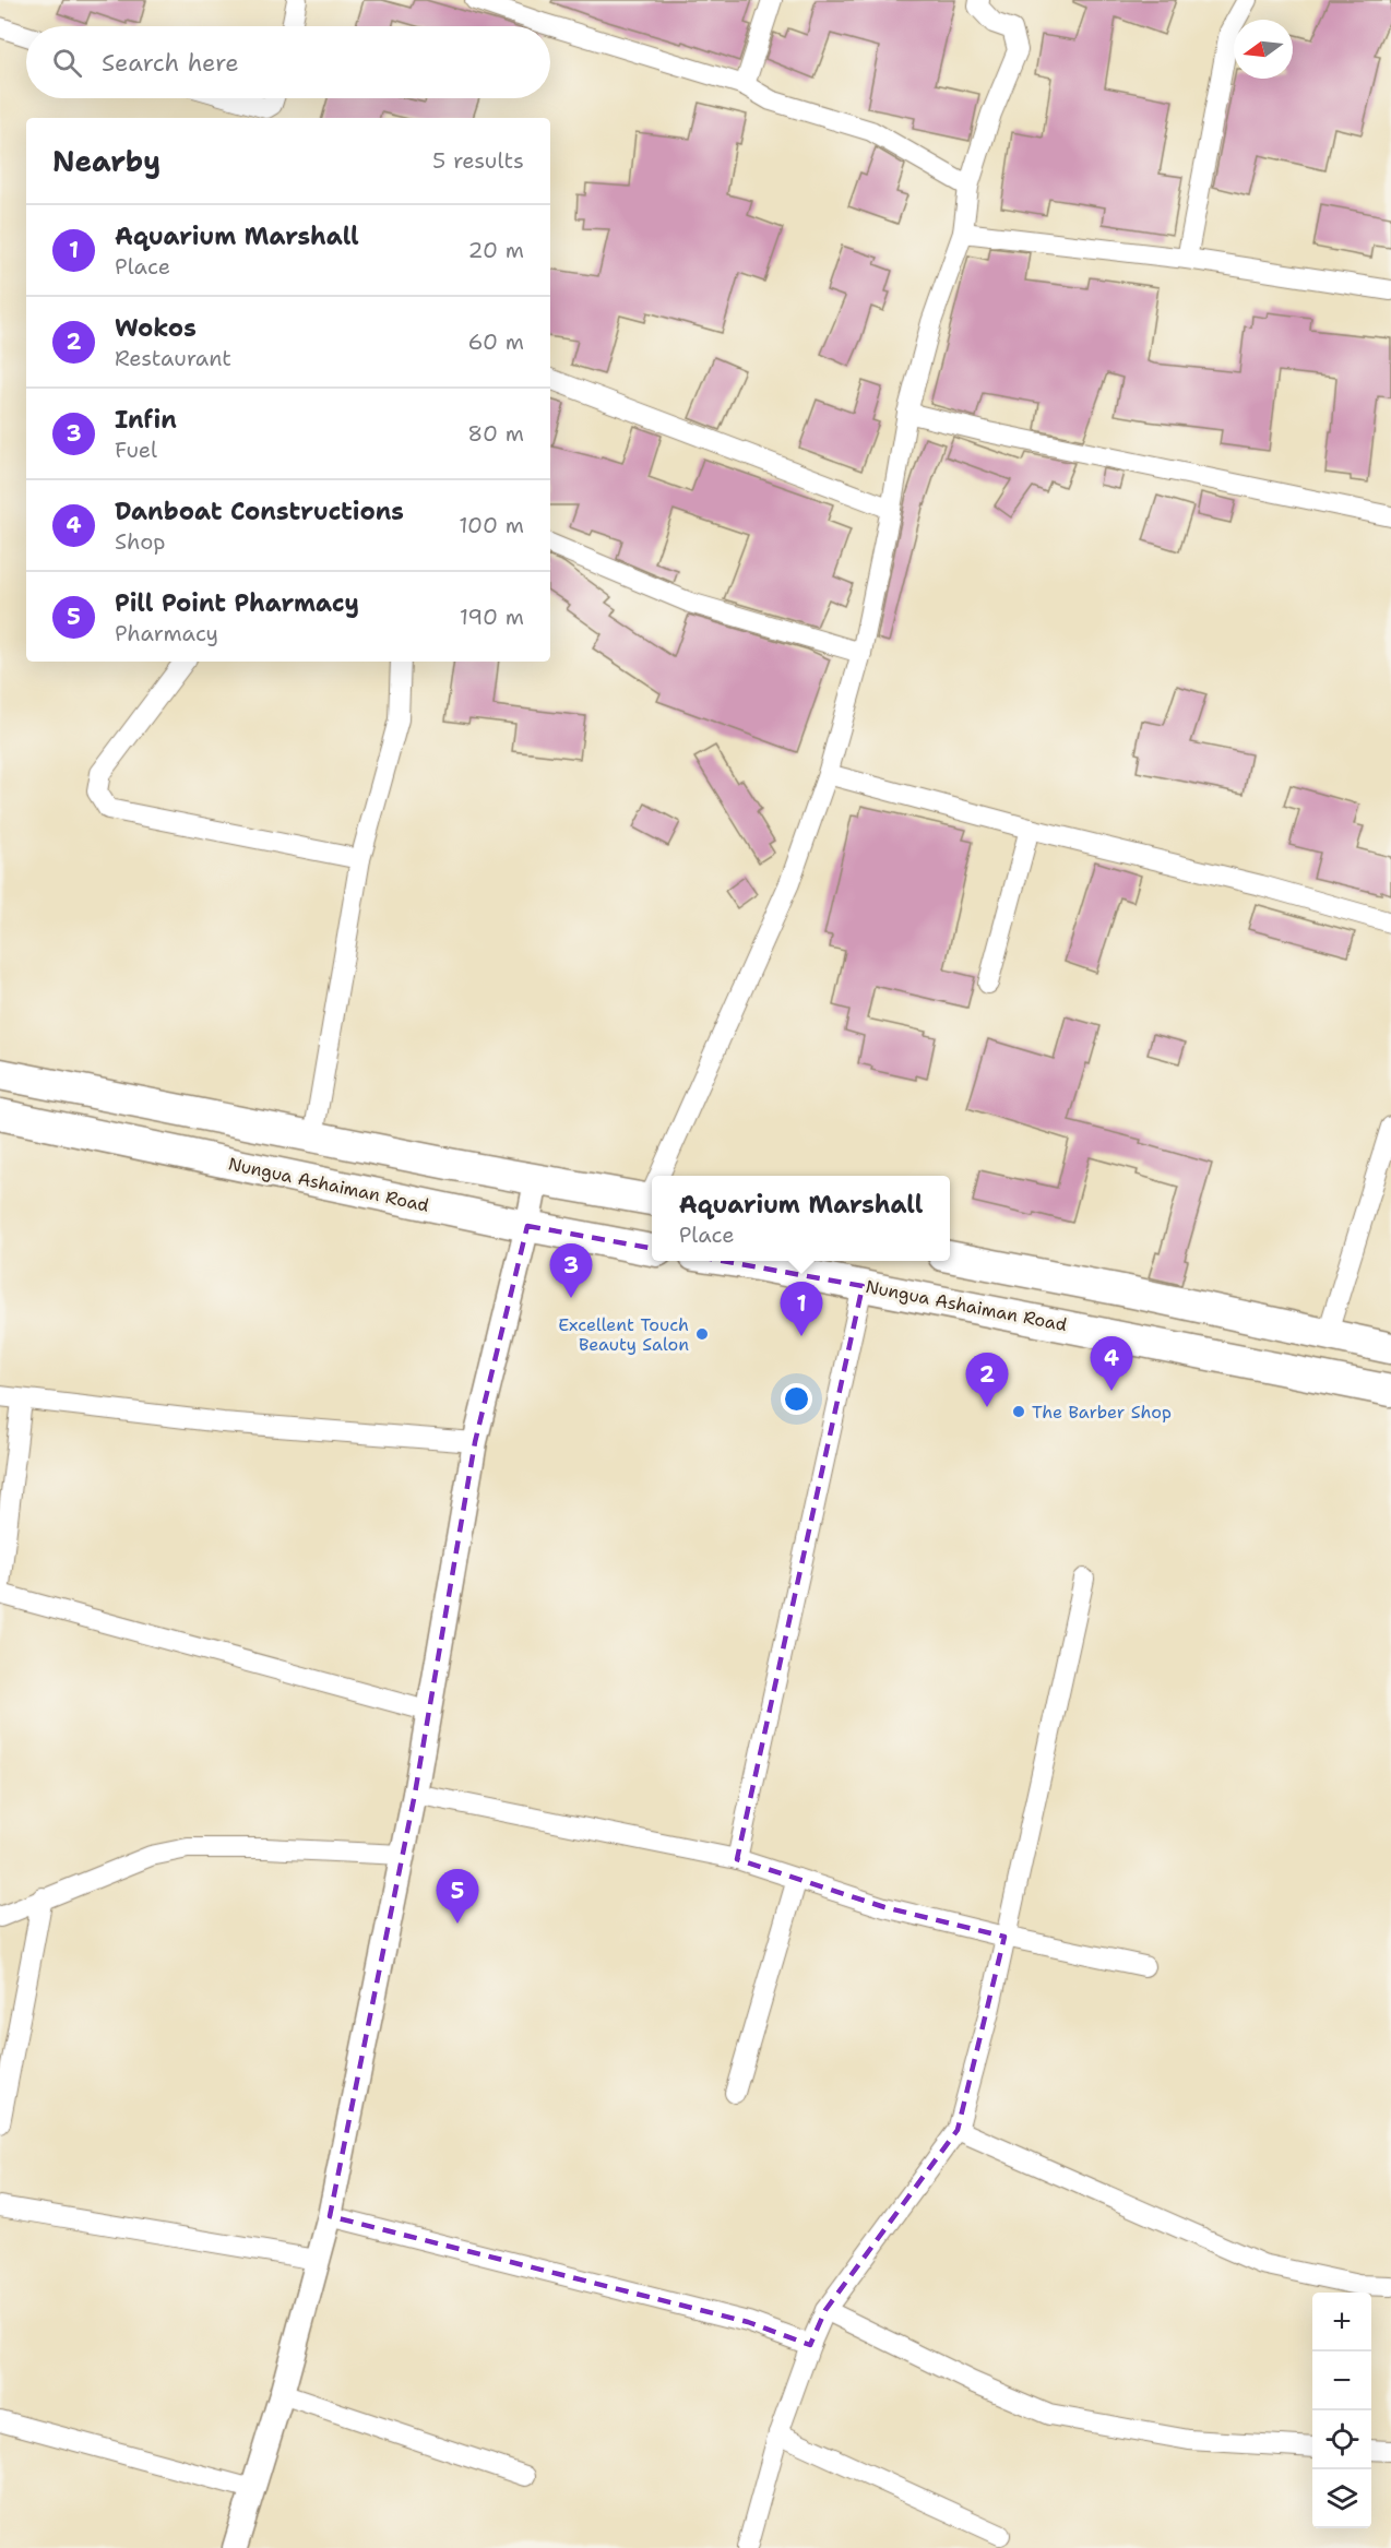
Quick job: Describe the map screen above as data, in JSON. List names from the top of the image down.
{
  "streets": {
    "main road": ["Nungua Ashaiman Road"]
  },
  "places": ["Excellent Touch Beauty Salon", "The Barber Shop"],
  "north": "left",
  "page": {
    "search": "Search here",
    "heading": ["Nearby", "5 results"],
    "list": [
      {
        "mark": "1",
        "name": "Aquarium Marshall",
        "note": "Place",
        "value": "20 m"
      },
      {
        "mark": "2",
        "name": "Wokos",
        "note": "Restaurant",
        "value": "60 m"
      },
      {
        "mark": "3",
        "name": "Infin",
        "note": "Fuel",
        "value": "80 m"
      },
      {
        "mark": "4",
        "name": "Danboat Constructions",
        "note": "Shop",
        "value": "100 m"
      },
      {
        "mark": "5",
        "name": "Pill Point Pharmacy",
        "note": "Pharmacy",
        "value": "190 m"
      }
    ],
    "popup": ["Aquarium Marshall", "Place"],
    "pins": [
      "3",
      "1",
      "4",
      "2",
      "5"
    ],
    "map_buttons": ["+", "−"]
  }
}
